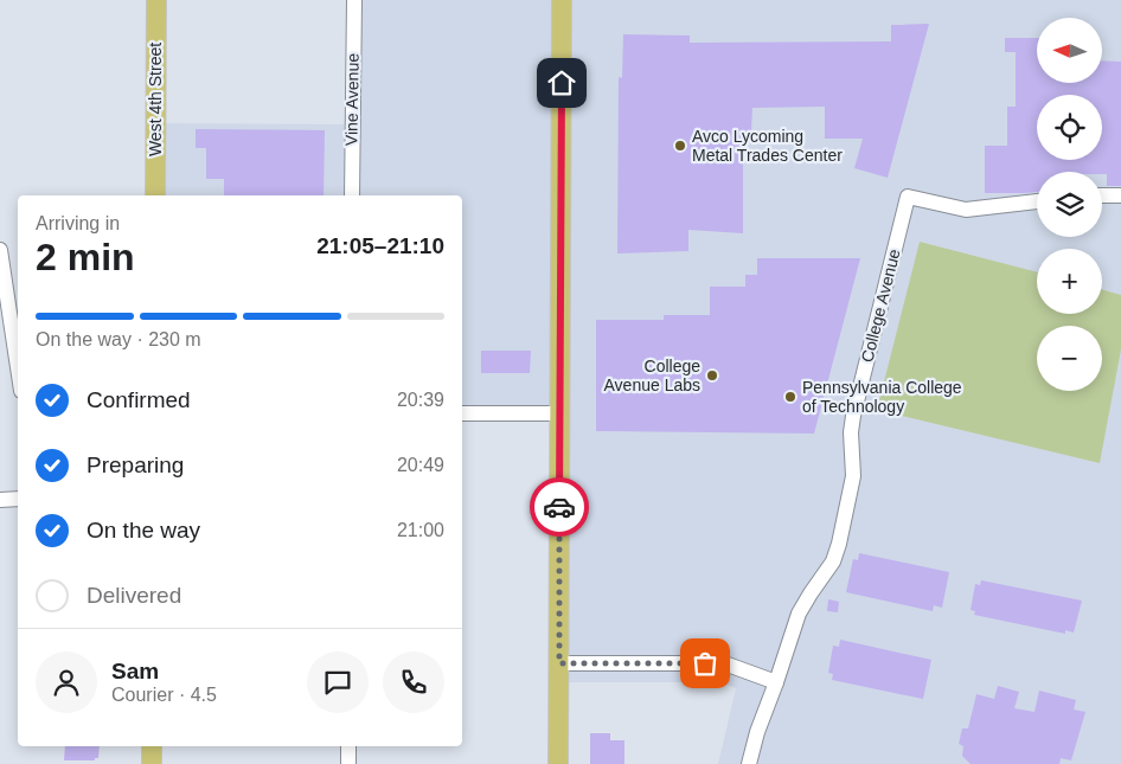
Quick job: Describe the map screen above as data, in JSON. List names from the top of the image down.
{
  "streets": {
    "main road": ["West 4th Street"],
    "street": ["Vine Avenue", "College Avenue"]
  },
  "places": ["Avco Lycoming Metal Trades Center", "College Avenue Labs", "Pennsylvania College of Technology"],
  "north": "left",
  "page": {
    "map_buttons": ["+", "−"],
    "heading": ["2 min", "Arriving in", "21:05–21:10"],
    "panel": ["Sam", "Courier · 4.5"],
    "bar": "On the way · 230 m",
    "list": [
      ["Confirmed", "20:39"],
      ["Preparing", "20:49"],
      ["On the way", "21:00"],
      "Delivered"
    ]
  }
}
